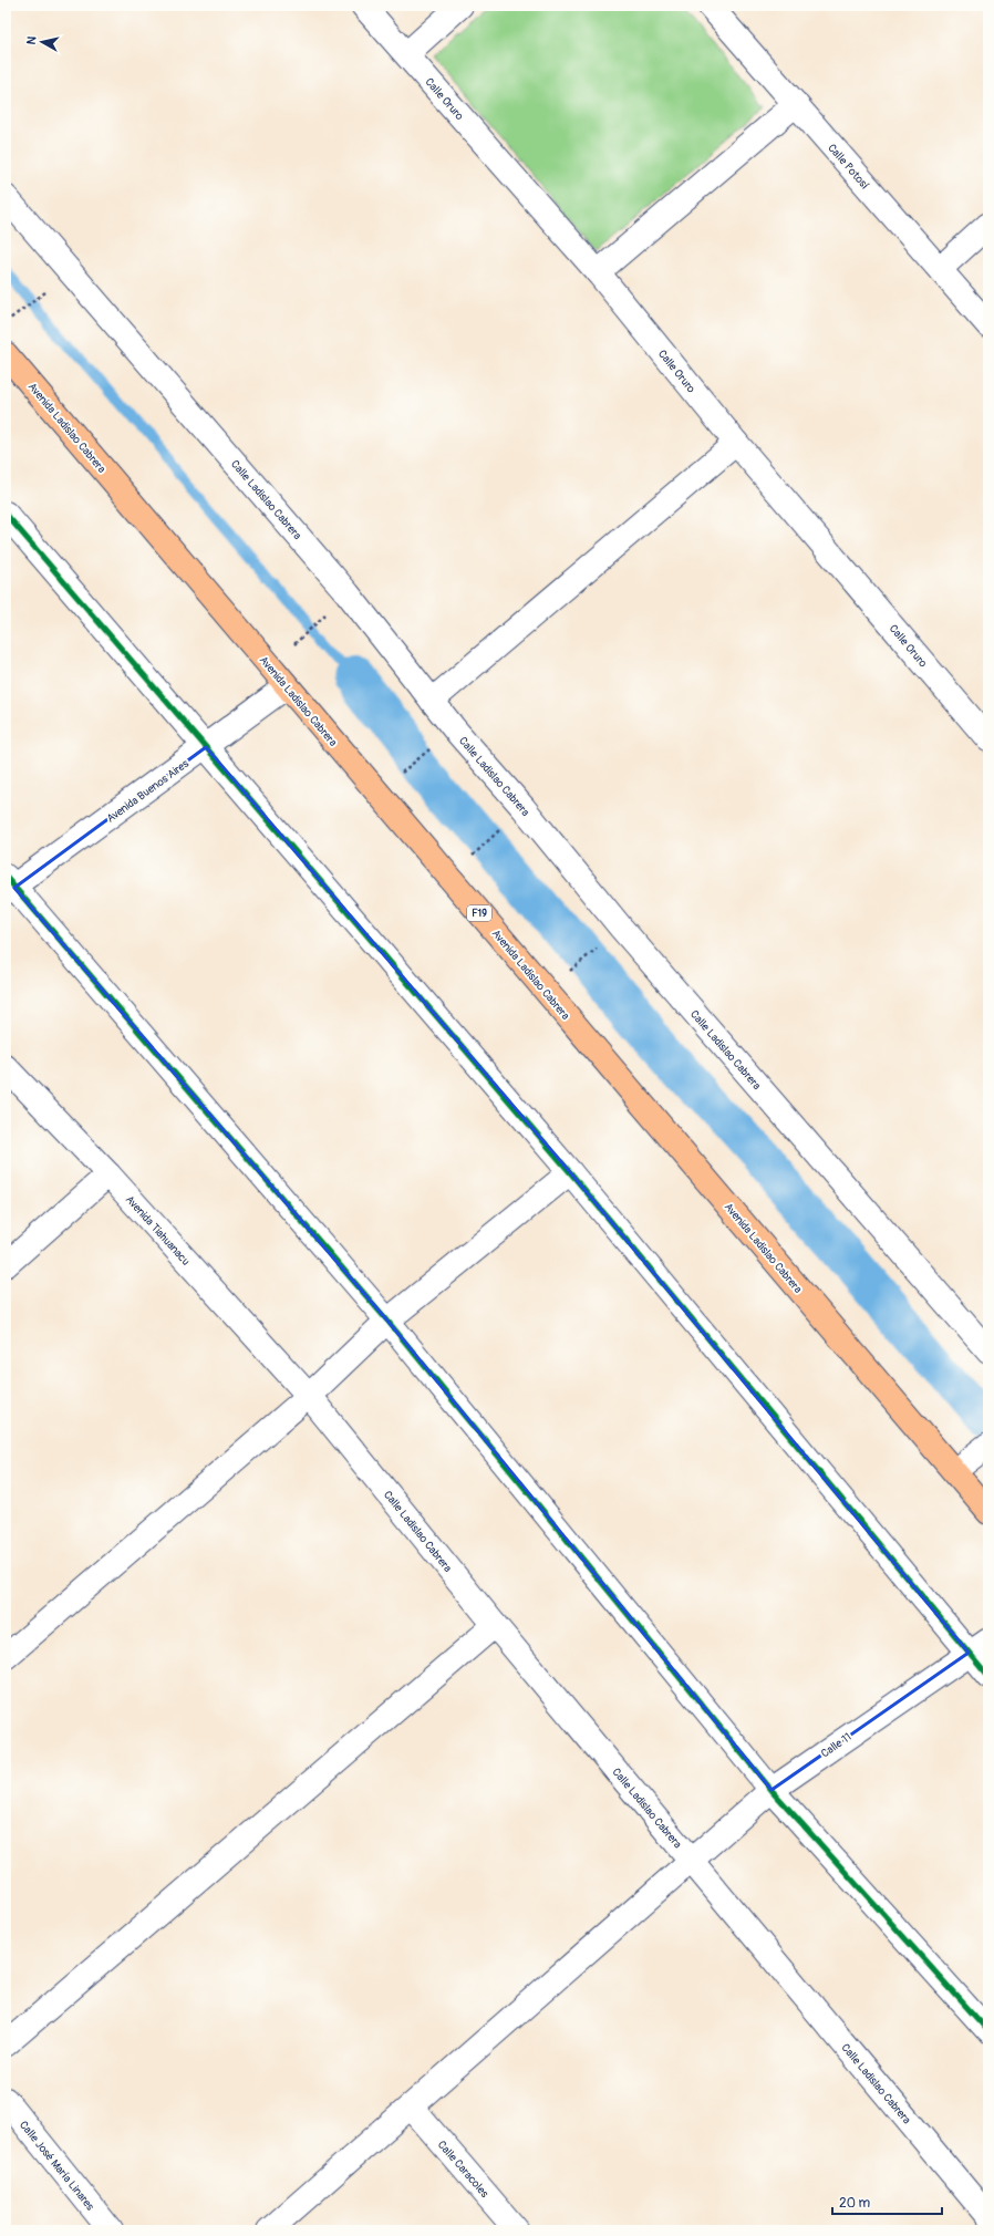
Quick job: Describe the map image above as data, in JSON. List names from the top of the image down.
{
  "streets": {
    "highway": ["Avenida Ladislao Cabrera", "F19"],
    "street": [
      "Calle Oruro",
      "Calle Potosí",
      "Calle Ladislao Cabrera",
      "Avenida Buenos Aires",
      "Avenida Tiahuanacu",
      "Calle 11",
      "Calle José María Linares",
      "Calle Caracoles"
    ]
  },
  "crossings": [
    ["Avenida Ladislao Cabrera", "Avenida Buenos Aires"],
    ["Calle Ladislao Cabrera", "Avenida Tiahuanacu"],
    ["Calle Ladislao Cabrera", "Calle 11"],
    ["Calle 11", "Calle Caracoles"]
  ],
  "scale_bar": "20 m",
  "north": "left"
}
